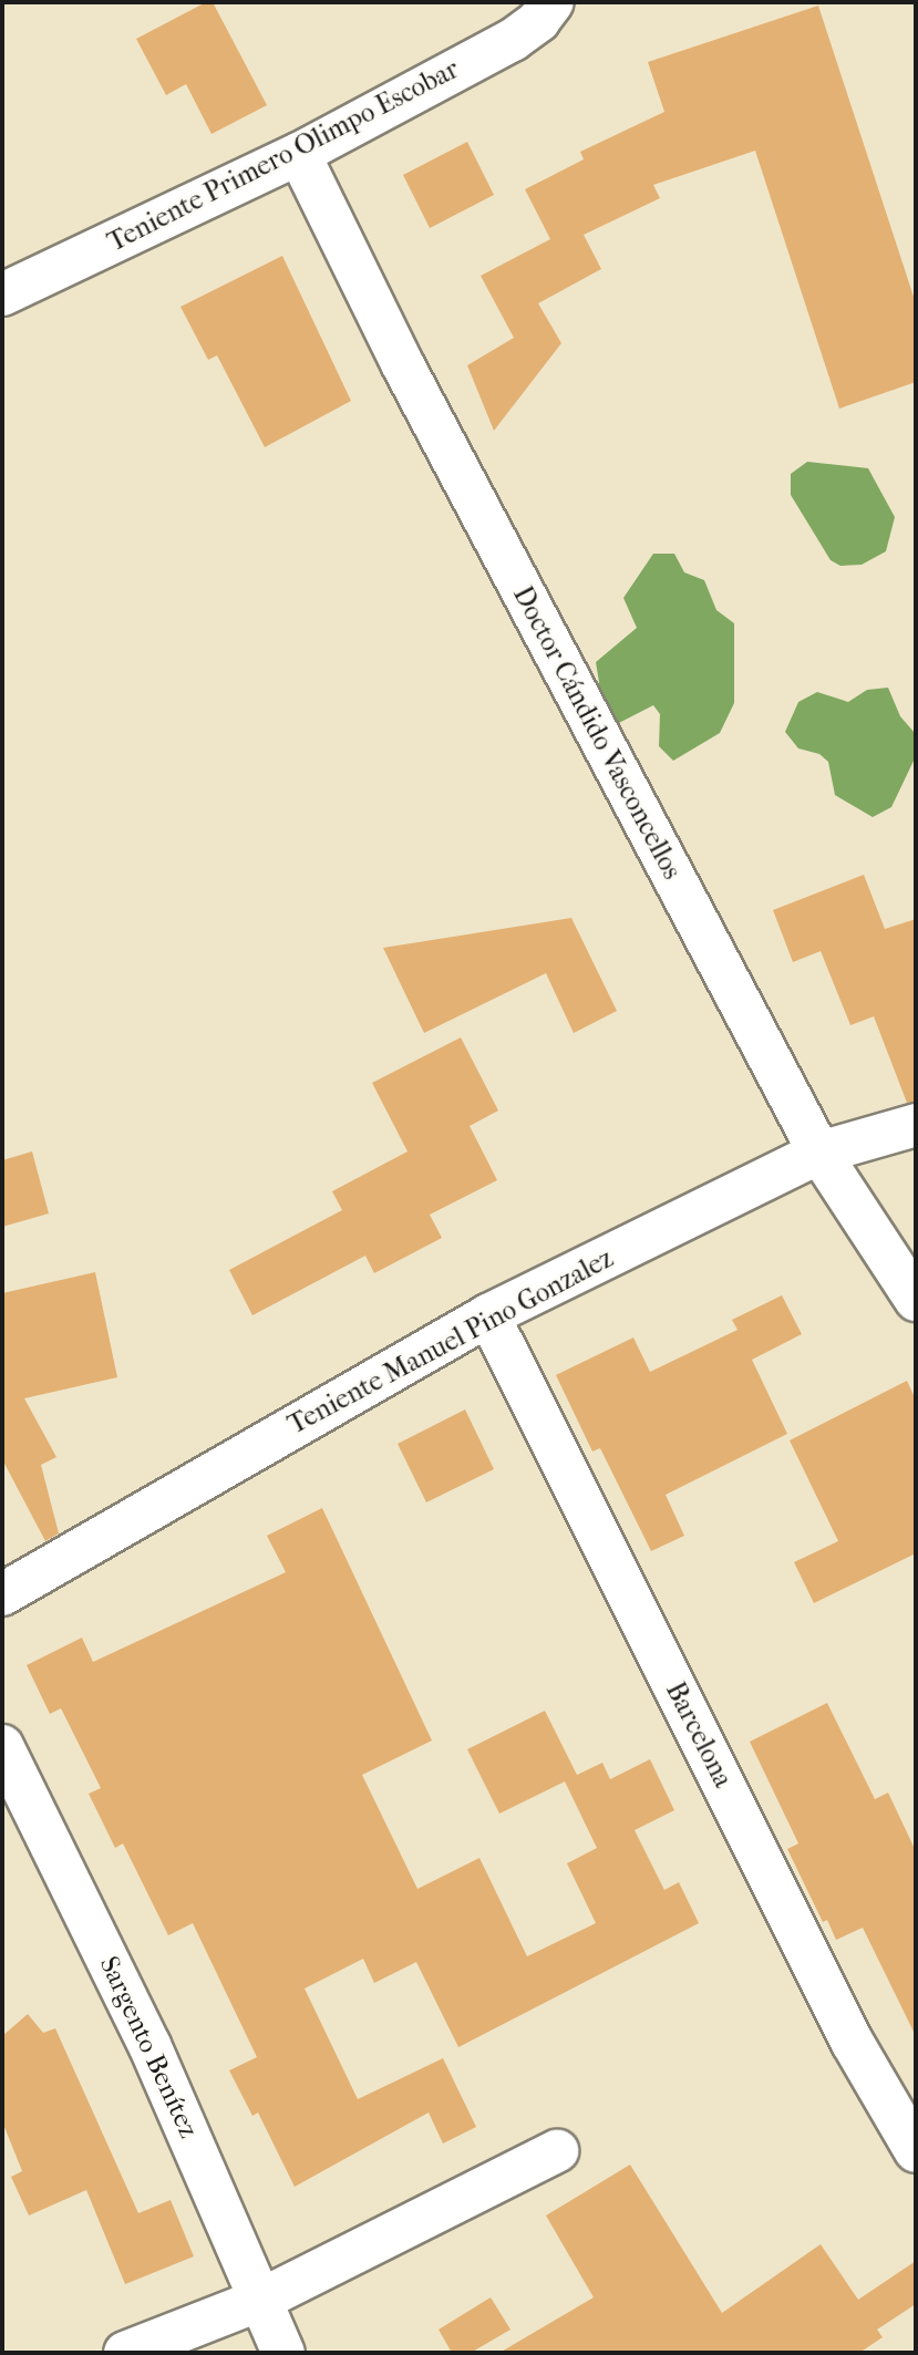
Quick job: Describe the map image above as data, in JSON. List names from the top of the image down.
{
  "streets": {
    "street": [
      "Teniente Primero Olimpo Escobar",
      "Doctor Cándido Vasconcellos",
      "Teniente Manuel Pino Gonzalez",
      "Barcelona",
      "Sargento Benítez"
    ]
  },
  "crossings": [
    ["Teniente Primero Olimpo Escobar", "Doctor Cándido Vasconcellos"],
    ["Doctor Cándido Vasconcellos", "Teniente Manuel Pino Gonzalez"],
    ["Teniente Manuel Pino Gonzalez", "Barcelona"]
  ]
}
